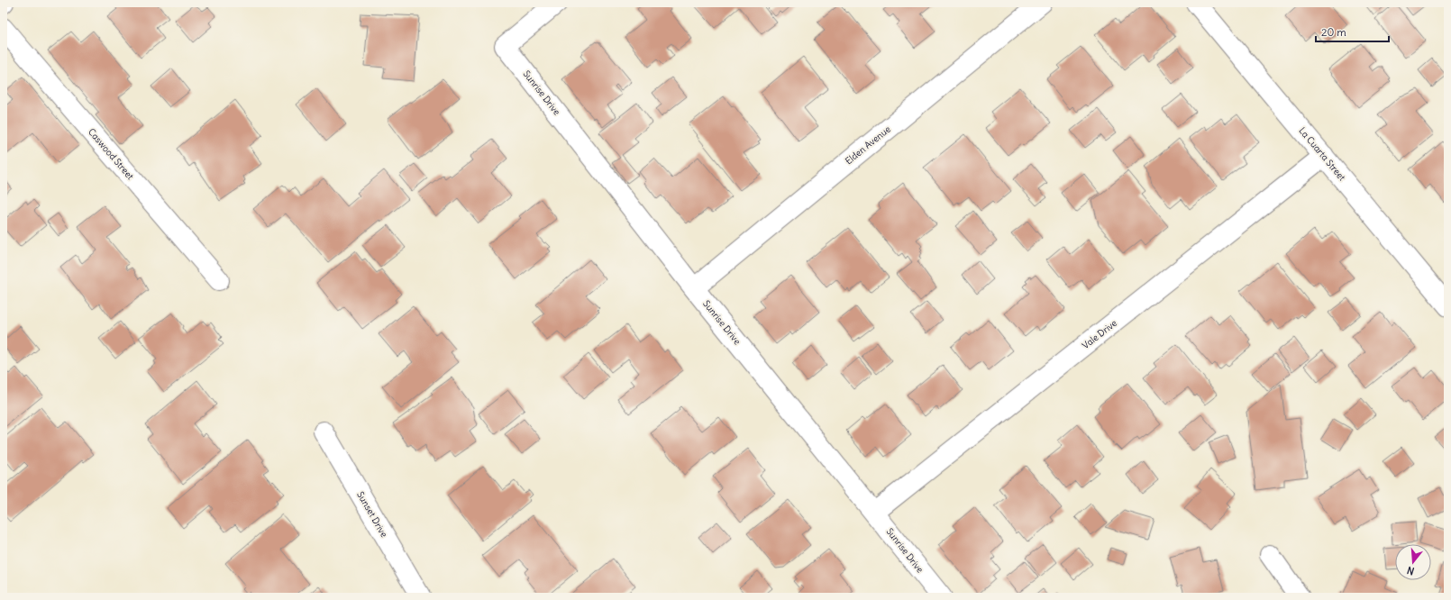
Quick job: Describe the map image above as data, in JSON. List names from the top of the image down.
{
  "streets": {
    "street": [
      "Sunrise Drive",
      "Elden Avenue",
      "Caswood Street",
      "La Cuarta Street",
      "Vale Drive",
      "Sunset Drive"
    ]
  },
  "crossings": [
    ["Sunrise Drive", "Elden Avenue"],
    ["Sunrise Drive", "Vale Drive"],
    ["La Cuarta Street", "Vale Drive"]
  ],
  "scale_bar": "20 m",
  "north": "bottom"
}
